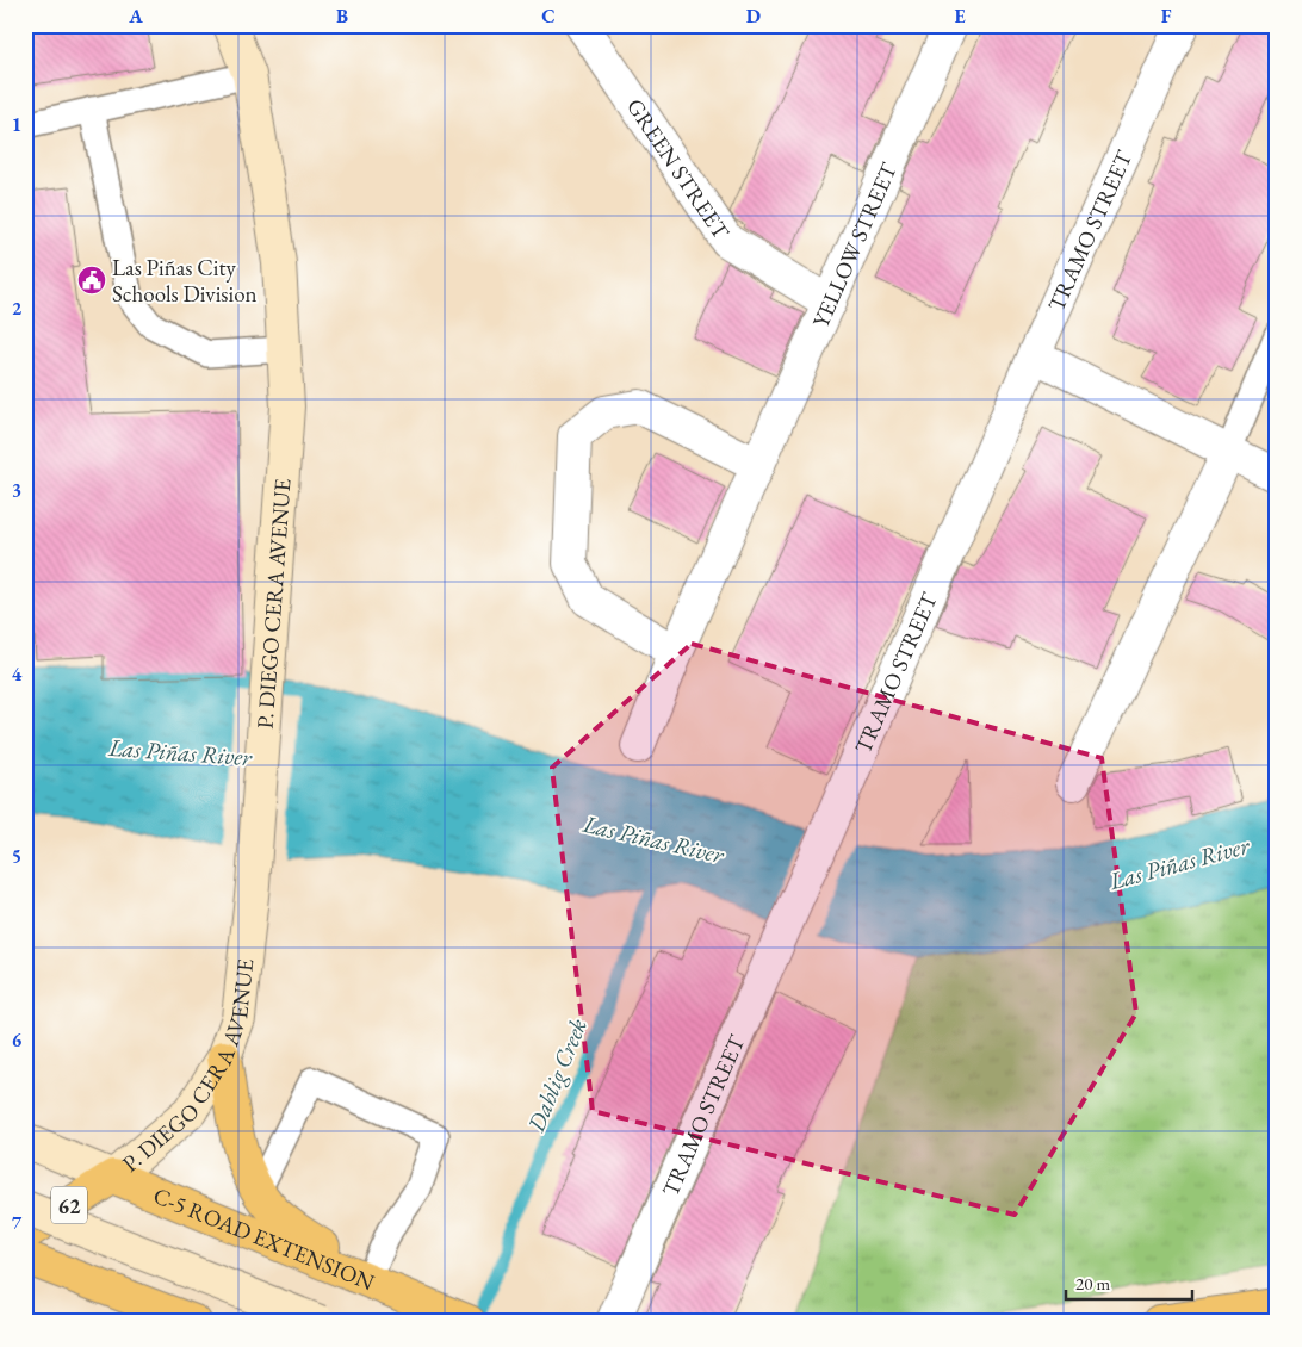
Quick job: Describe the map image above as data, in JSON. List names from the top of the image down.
{
  "streets": {
    "main road": ["P. DIEGO CERA AVENUE", "62", "C-5 ROAD EXTENSION"],
    "street": ["GREEN STREET", "TRAMO STREET", "YELLOW STREET"]
  },
  "crossings": [
    ["GREEN STREET", "YELLOW STREET"],
    ["P. DIEGO CERA AVENUE", "C-5 ROAD EXTENSION"]
  ],
  "water": ["Las Piñas River", "Dahlig Creek"],
  "places": {
    "public building": ["Las Piñas City Schools Division"]
  },
  "scale_bar": "20 m",
  "grid": {
    "columns": [
      "A",
      "B",
      "C",
      "D",
      "E",
      "F"
    ],
    "rows": [
      "1",
      "2",
      "3",
      "4",
      "5",
      "6",
      "7"
    ]
  }
}
